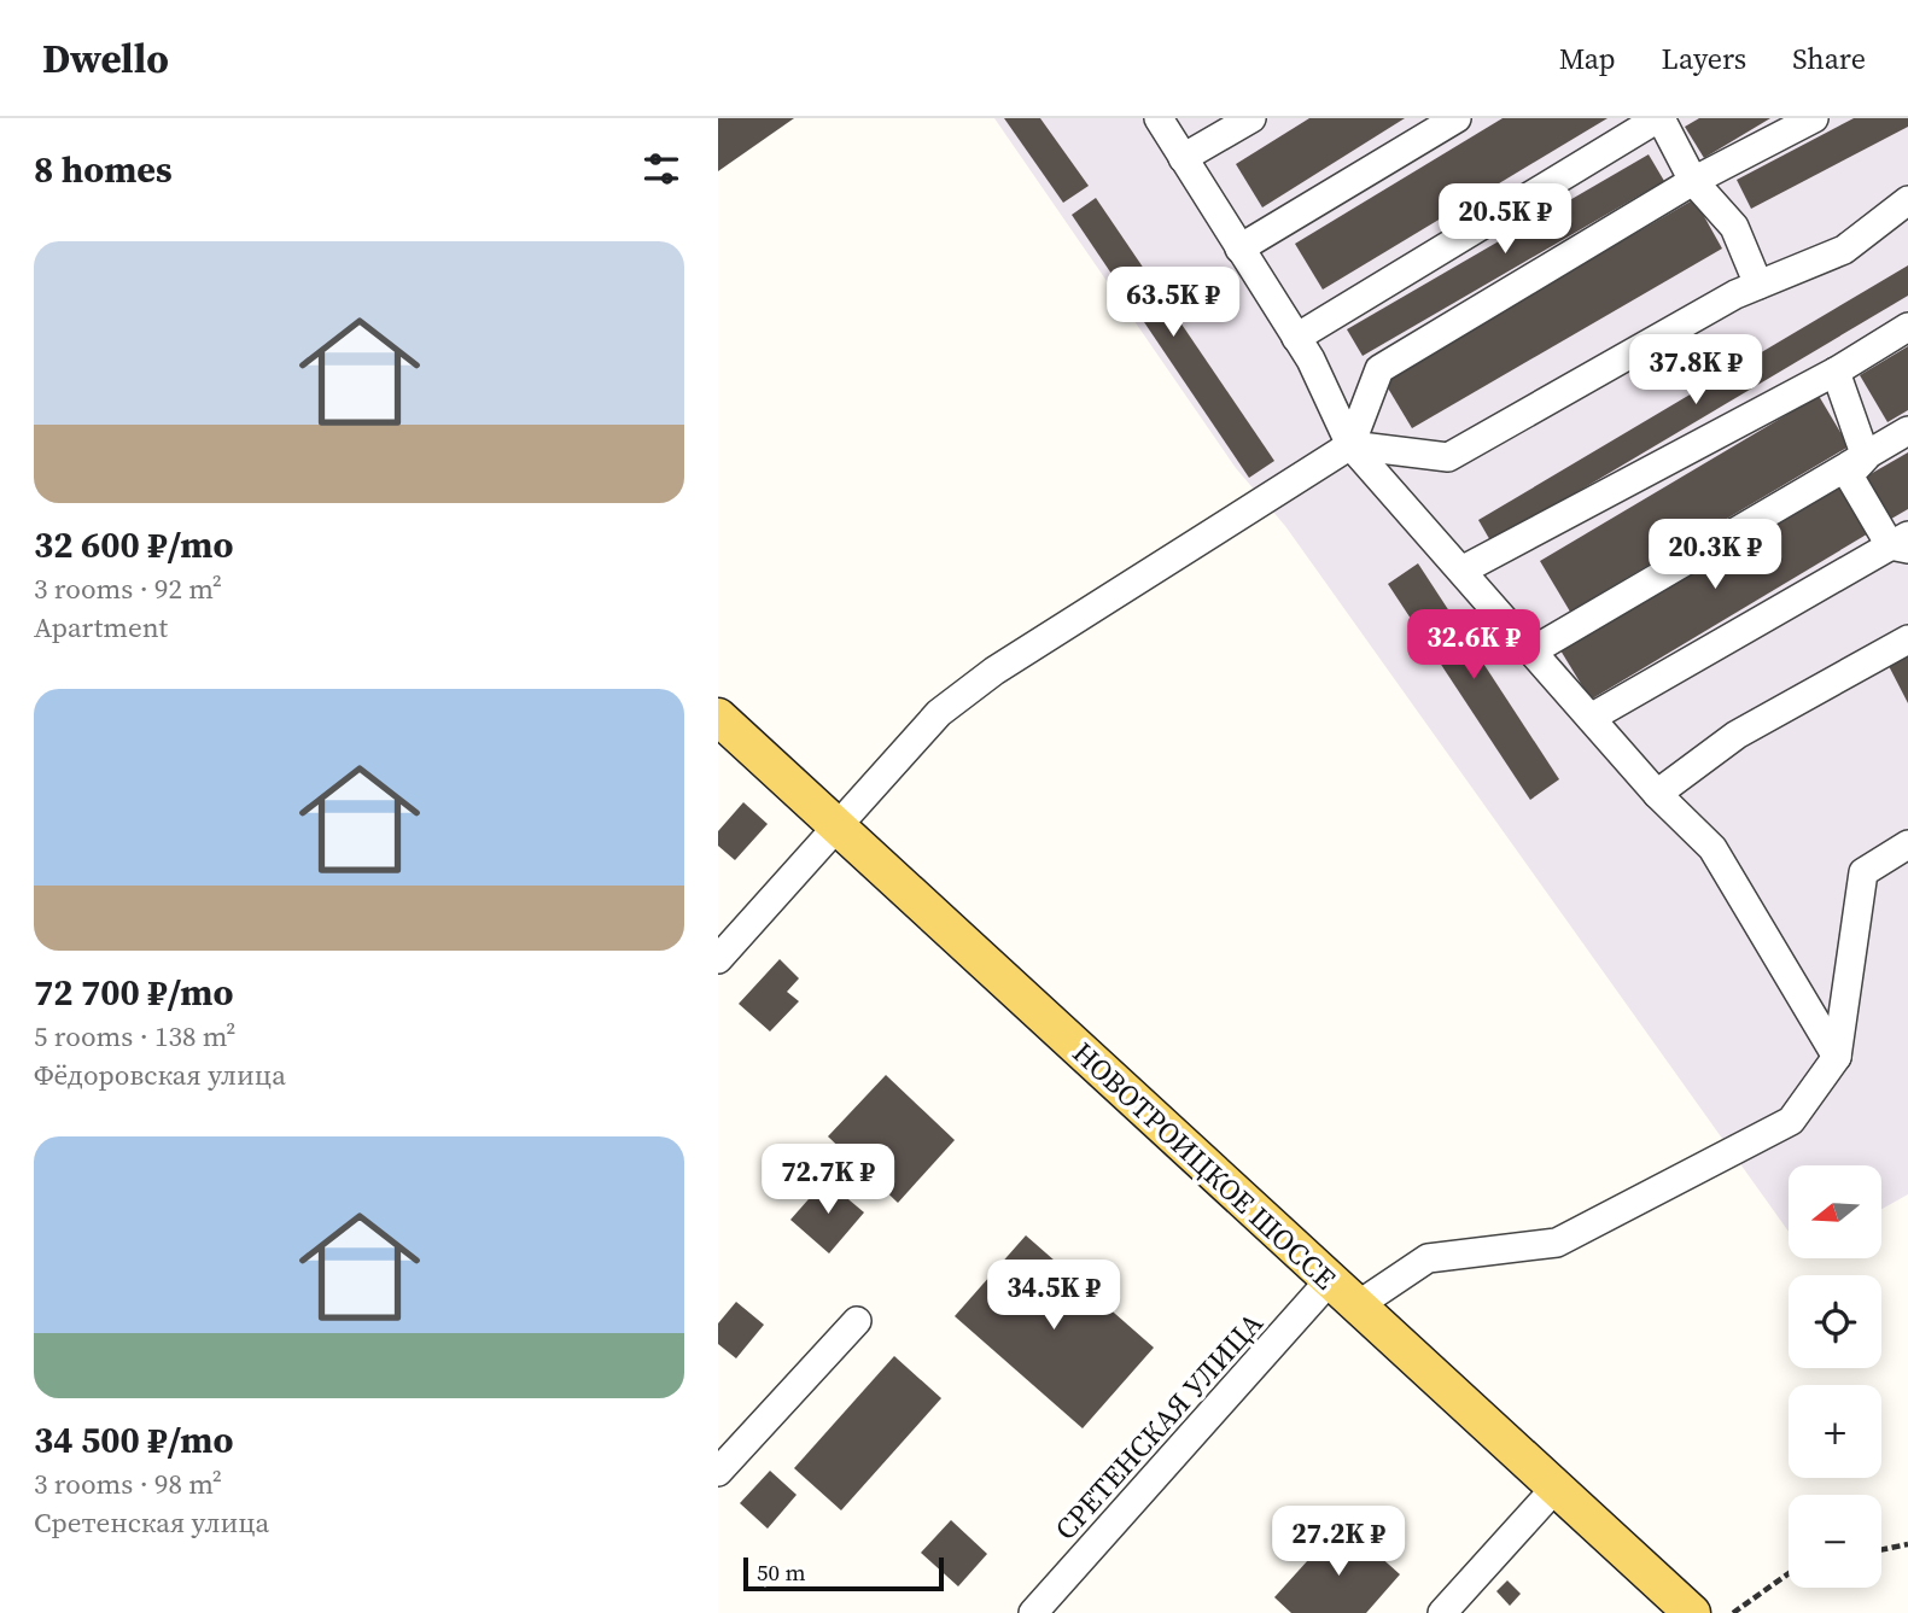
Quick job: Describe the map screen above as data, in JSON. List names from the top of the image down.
{
  "streets": {
    "main road": ["НОВОТРОИЦКОЕ ШОССЕ"],
    "street": ["СРЕТЕНСКАЯ УЛИЦА"]
  },
  "crossings": [
    ["НОВОТРОИЦКОЕ ШОССЕ", "СРЕТЕНСКАЯ УЛИЦА"]
  ],
  "scale_bar": "50 m",
  "north": "left",
  "page": {
    "header": "Dwello",
    "nav": ["Map", "Layers", "Share"],
    "heading": "8 homes",
    "price": [
      "20.5K ₽",
      "63.5K ₽",
      "37.8K ₽",
      "20.3K ₽",
      "32.6K ₽",
      "72.7K ₽",
      "34.5K ₽",
      "27.2K ₽"
    ],
    "list": [
      {
        "name": "32 600 ₽/mo",
        "note": "3 rooms · 92 m² · Apartment"
      },
      {
        "name": "72 700 ₽/mo",
        "note": "5 rooms · 138 m² · Фёдоровская улица"
      },
      {
        "name": "34 500 ₽/mo",
        "note": "3 rooms · 98 m² · Сретенская улица"
      }
    ],
    "map_buttons": ["+", "−"],
    "scale": "50 m"
  }
}
